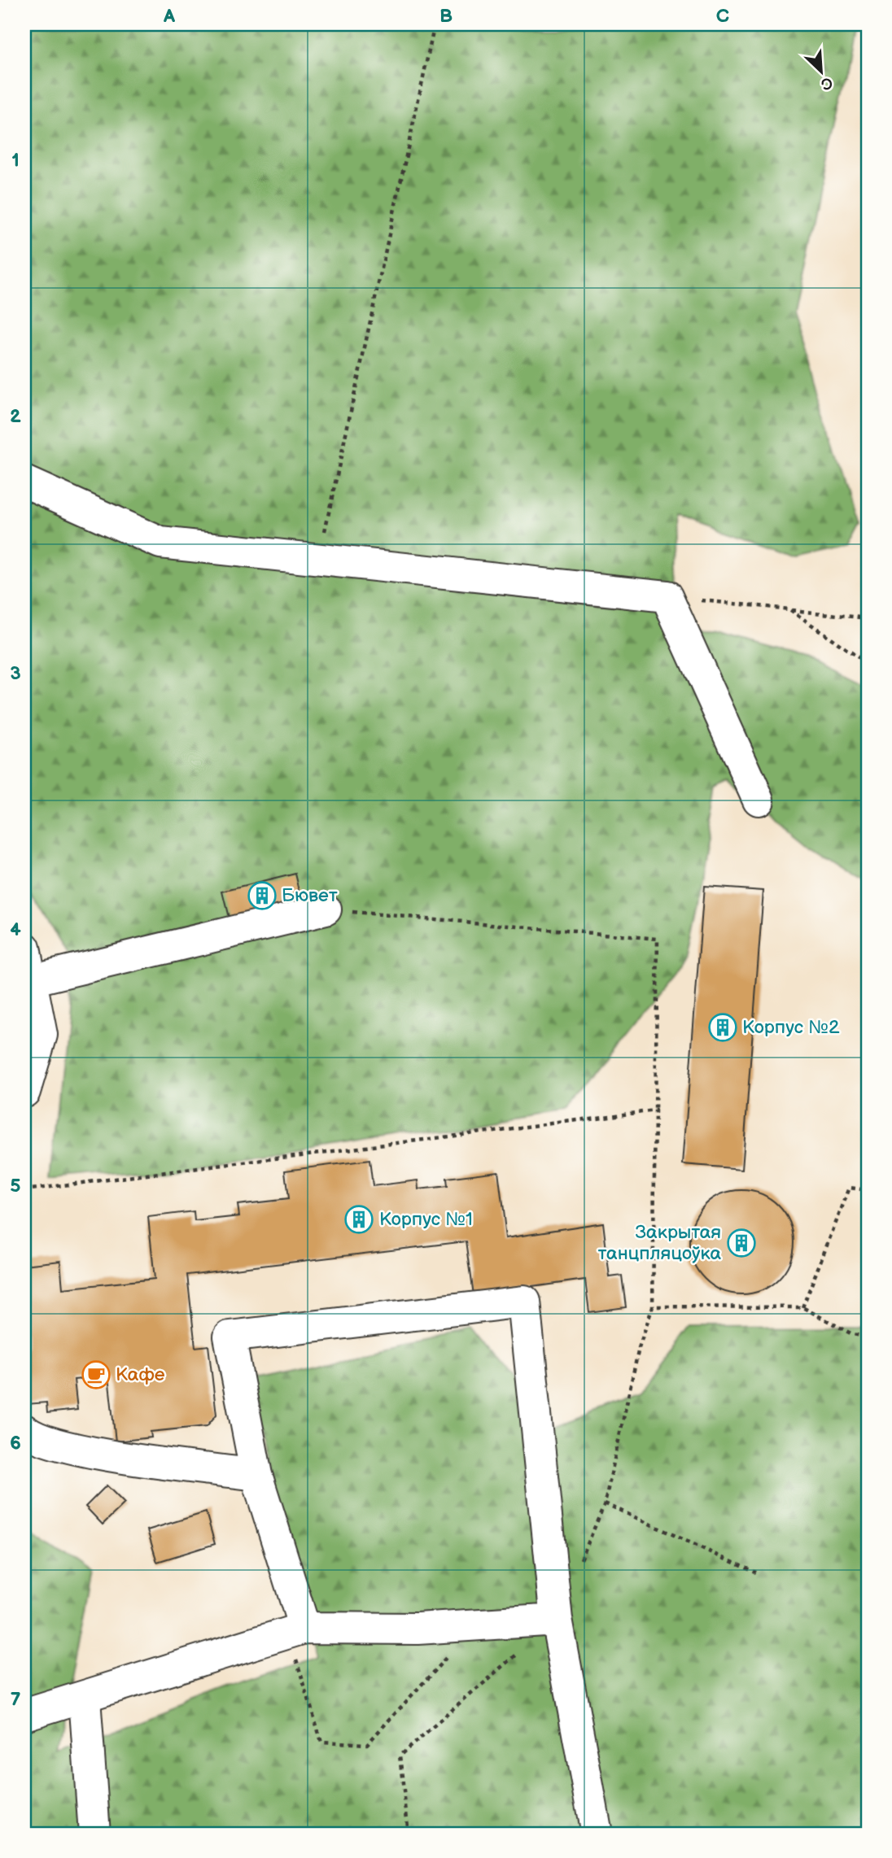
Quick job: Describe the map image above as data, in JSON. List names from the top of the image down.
{
  "places": {
    "building": [
      "Бювет",
      "Корпус №2",
      "Корпус №1",
      "Закрытая танцпляцоўка"
    ],
    "cafe": ["Кафе"]
  },
  "north": "bottom right",
  "grid": {
    "columns": ["A", "B", "C"],
    "rows": [
      "1",
      "2",
      "3",
      "4",
      "5",
      "6",
      "7"
    ]
  }
}
